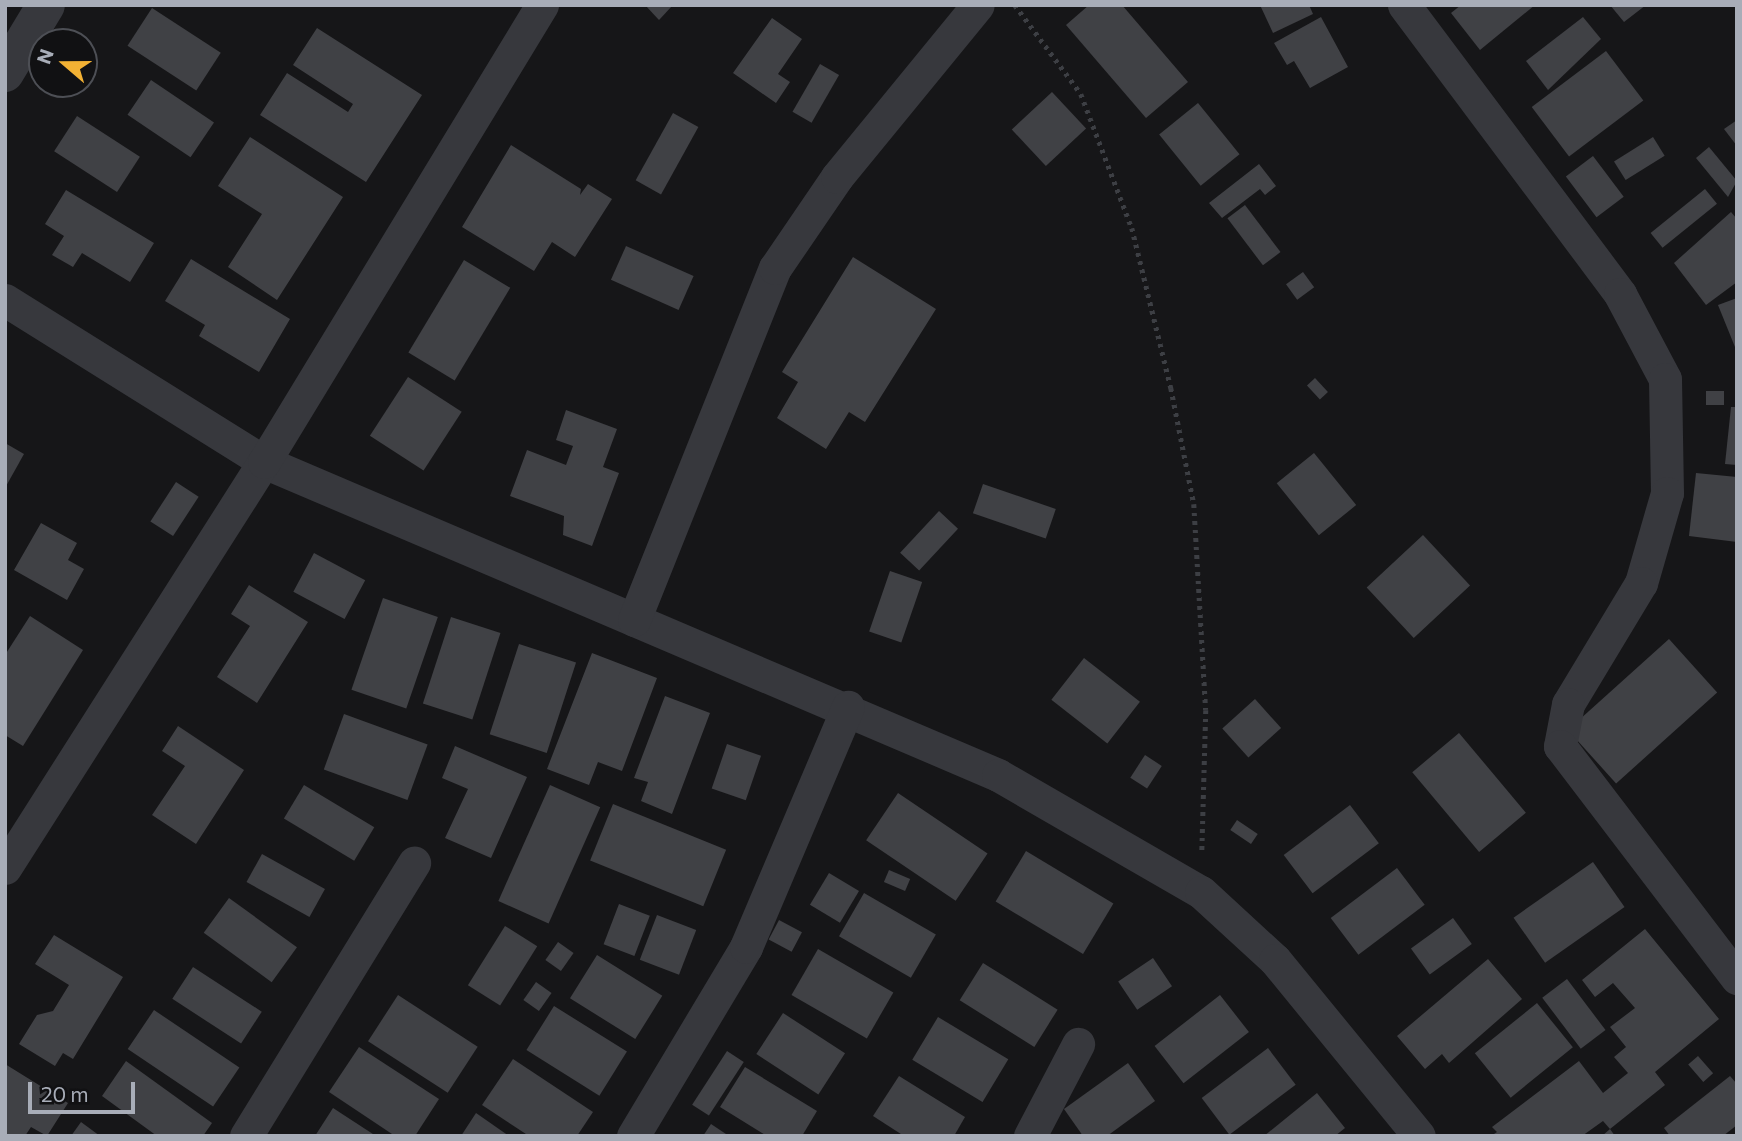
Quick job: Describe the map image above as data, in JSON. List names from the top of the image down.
{
  "scale_bar": "20 m",
  "north": "left"
}
